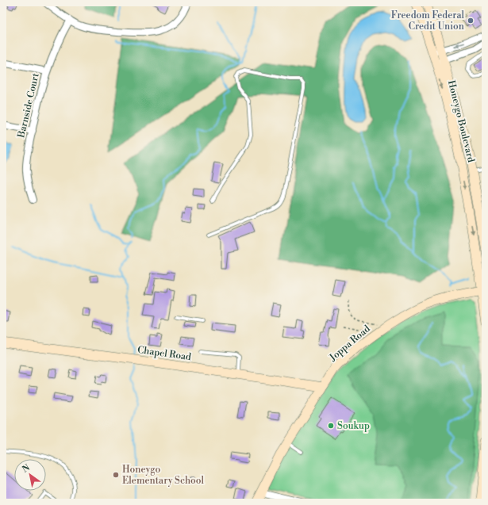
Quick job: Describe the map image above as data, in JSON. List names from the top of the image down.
{
  "streets": {
    "main road": ["Honeygo Boulevard", "Joppa Road", "Chapel Road"],
    "street": ["Barnside Court"]
  },
  "crossings": [
    ["Honeygo Boulevard", "Joppa Road"],
    ["Joppa Road", "Chapel Road"]
  ],
  "places": ["Freedom Federal Credit Union", "Soukup", "Honeygo Elementary School"],
  "north": "top left"
}
